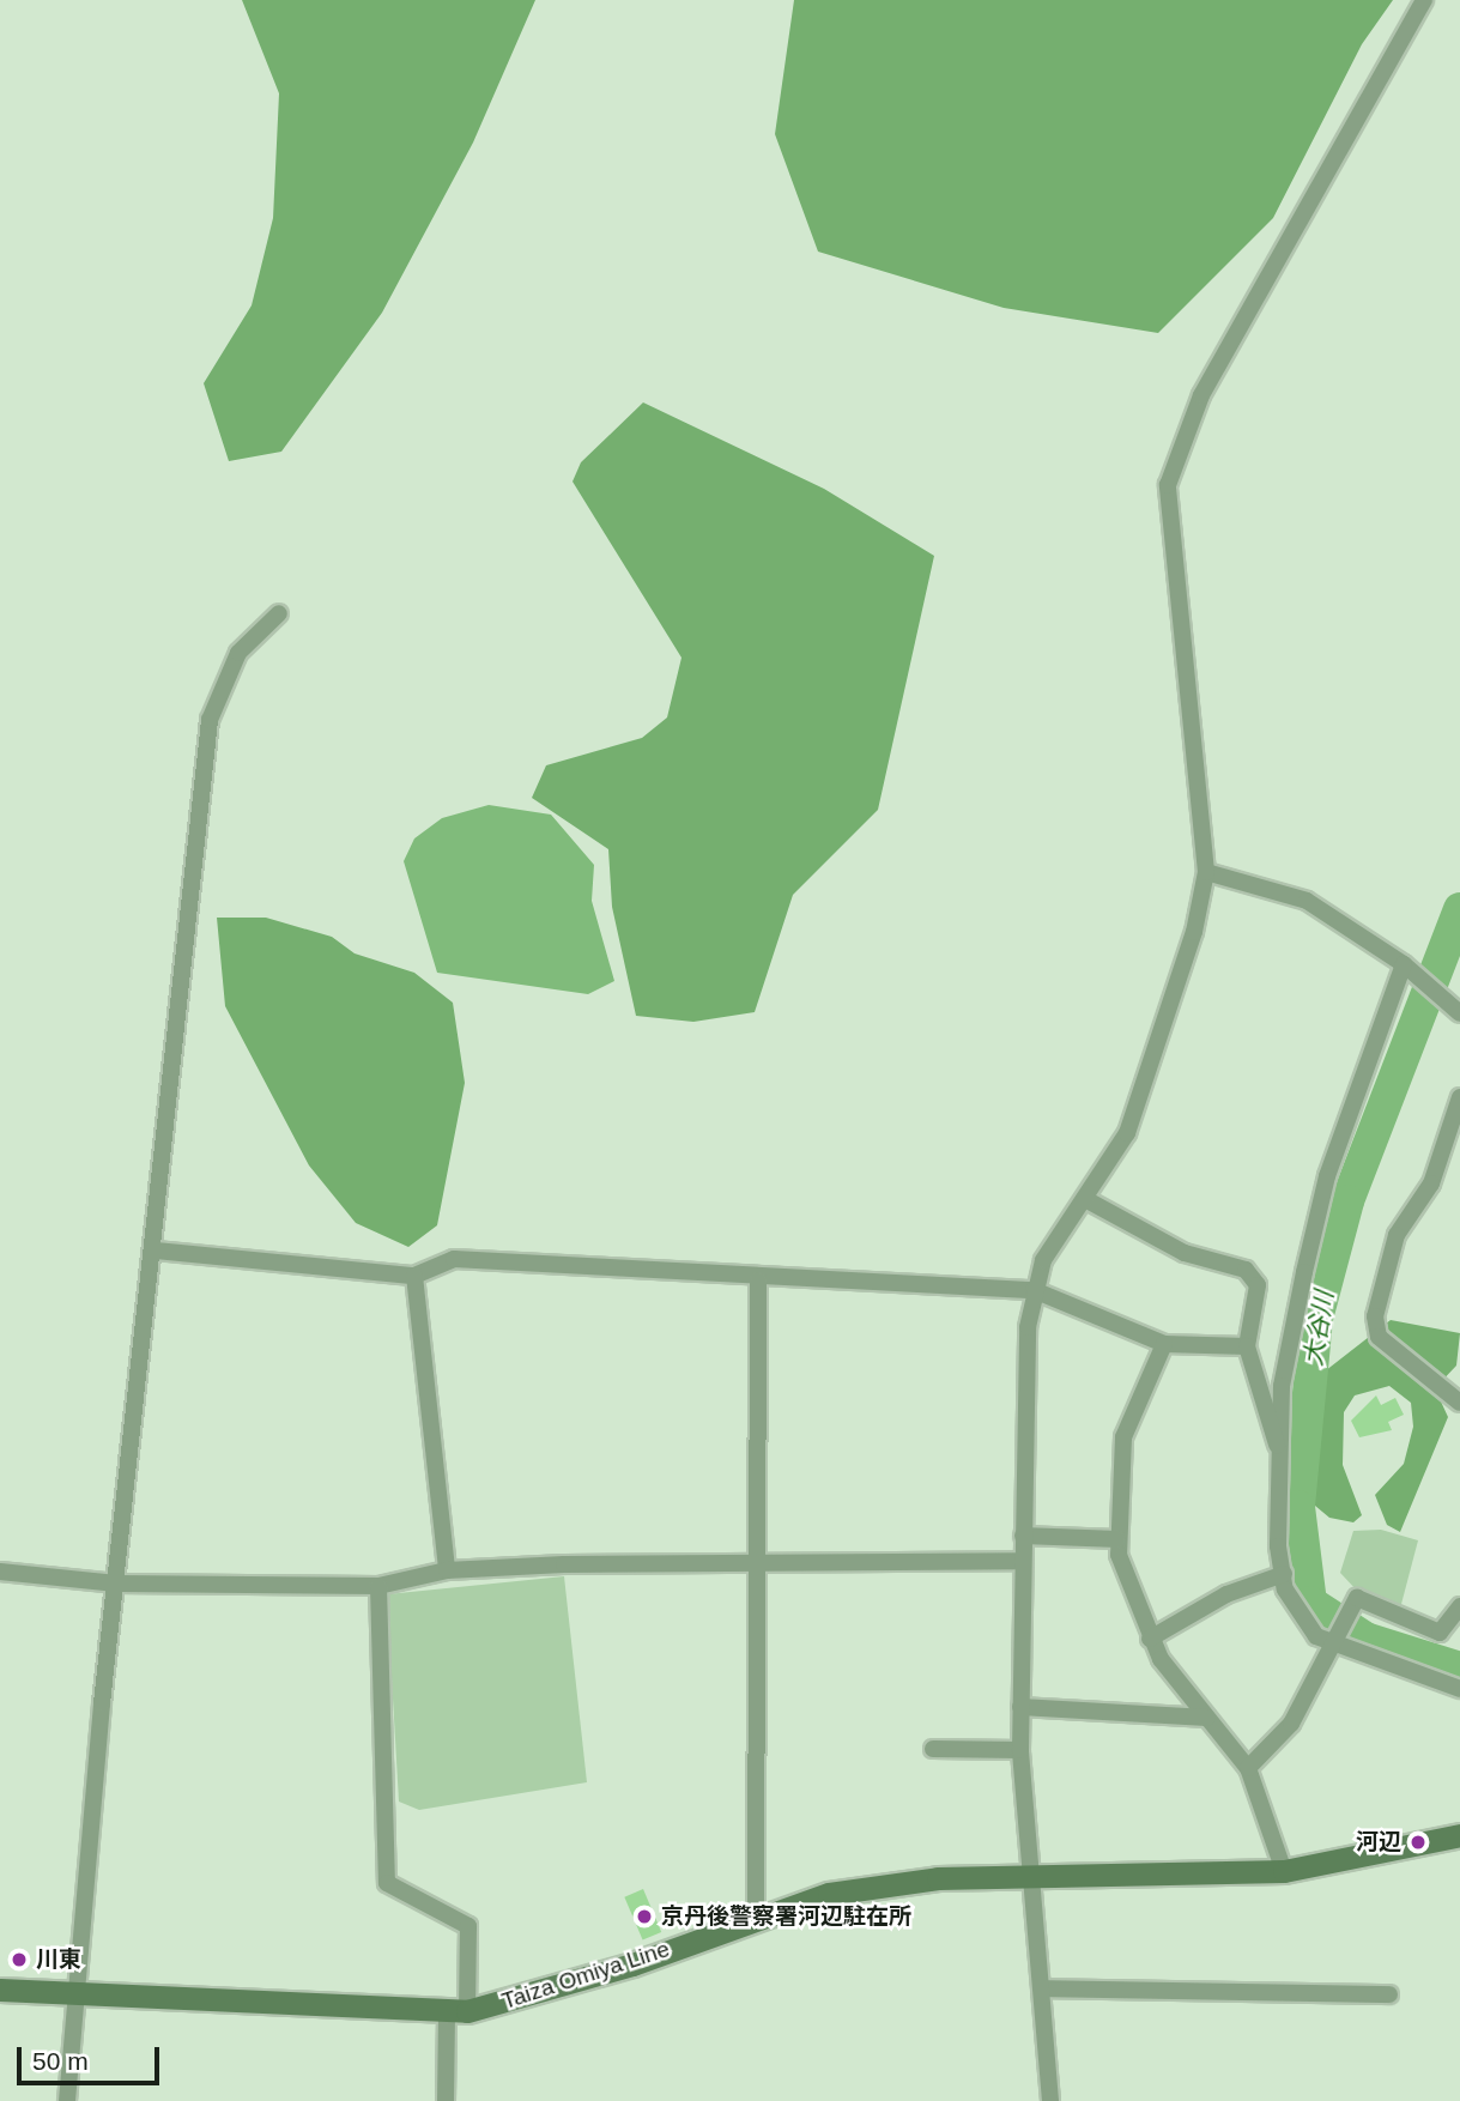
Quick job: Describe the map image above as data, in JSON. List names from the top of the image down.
{
  "streets": {
    "main road": ["Taiza Omiya Line"]
  },
  "water": ["大谷川"],
  "places": ["河辺", "京丹後警察署河辺駐在所", "川東"],
  "scale_bar": "50 m"
}
